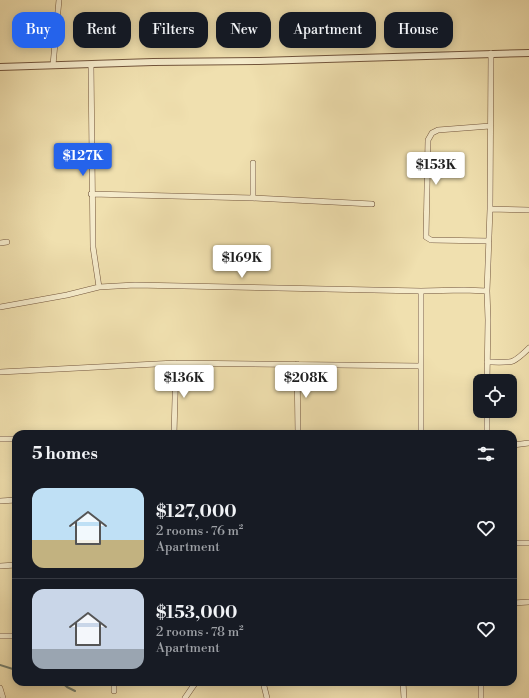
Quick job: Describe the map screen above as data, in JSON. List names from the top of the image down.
{
  "page": {
    "chip": [
      "Buy",
      "Rent",
      "Filters",
      "New",
      "Apartment",
      "House"
    ],
    "price": [
      "$127K",
      "$153K",
      "$169K",
      "$136K",
      "$208K"
    ],
    "heading": "5 homes",
    "list": [
      {
        "name": "$127,000",
        "note": "2 rooms · 76 m² · Apartment"
      },
      {
        "name": "$153,000",
        "note": "2 rooms · 78 m² · Apartment"
      }
    ]
  }
}
